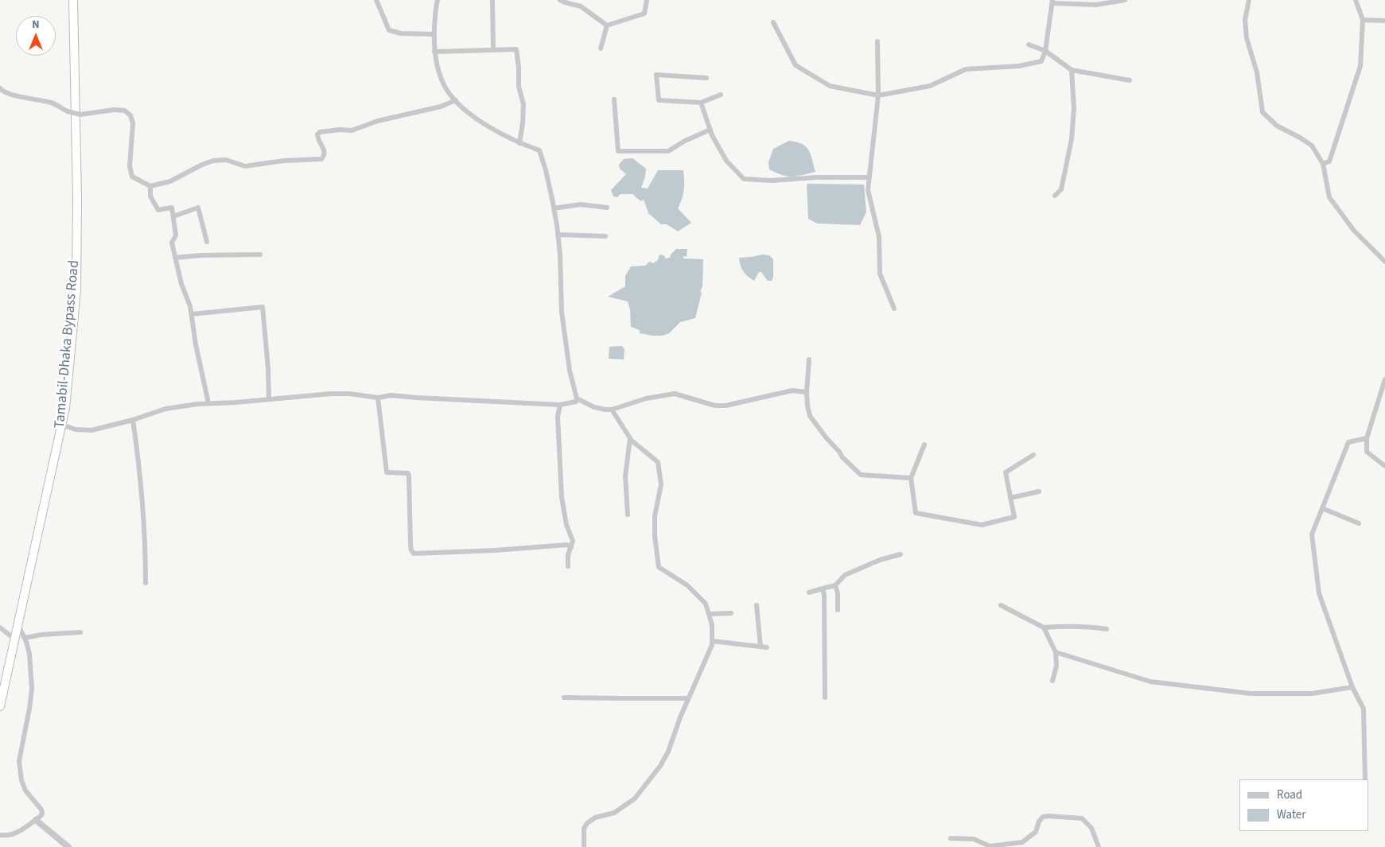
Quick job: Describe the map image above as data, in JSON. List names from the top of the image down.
{
  "streets": {
    "highway": ["Tamabil-Dhaka Bypass Road"]
  },
  "legend": ["Road", "Water"],
  "north": "top"
}
